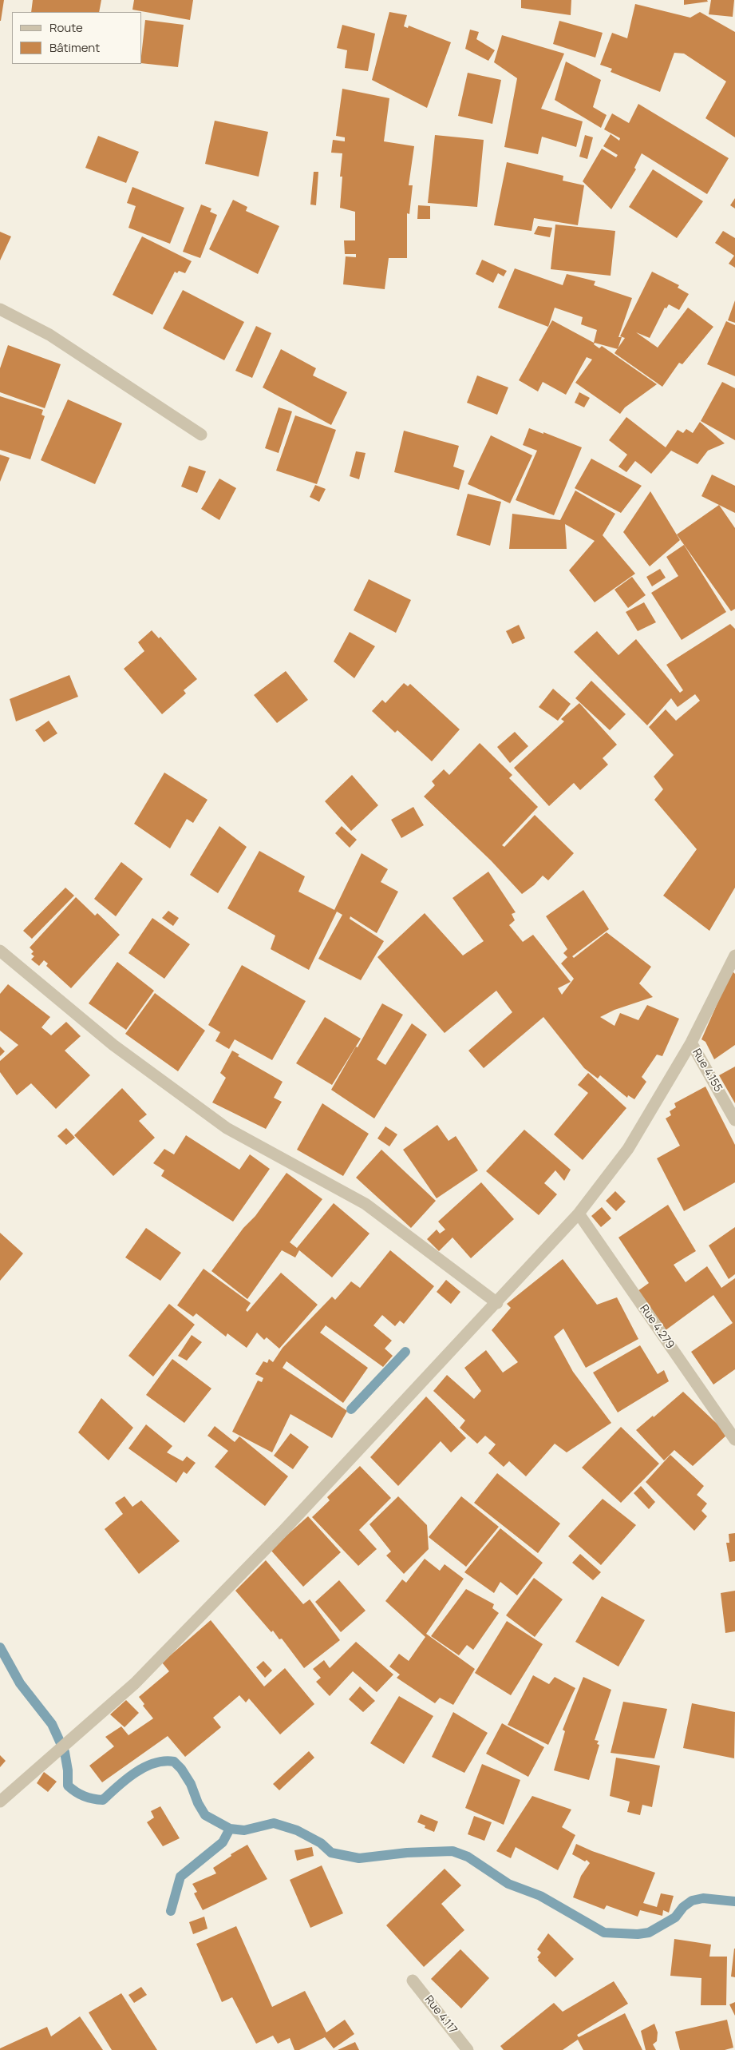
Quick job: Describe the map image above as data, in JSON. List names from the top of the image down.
{
  "streets": {
    "street": ["Rue 4.155", "Rue 4.279", "Rue 4.117"]
  },
  "legend": ["Route", "Bâtiment"]
}
